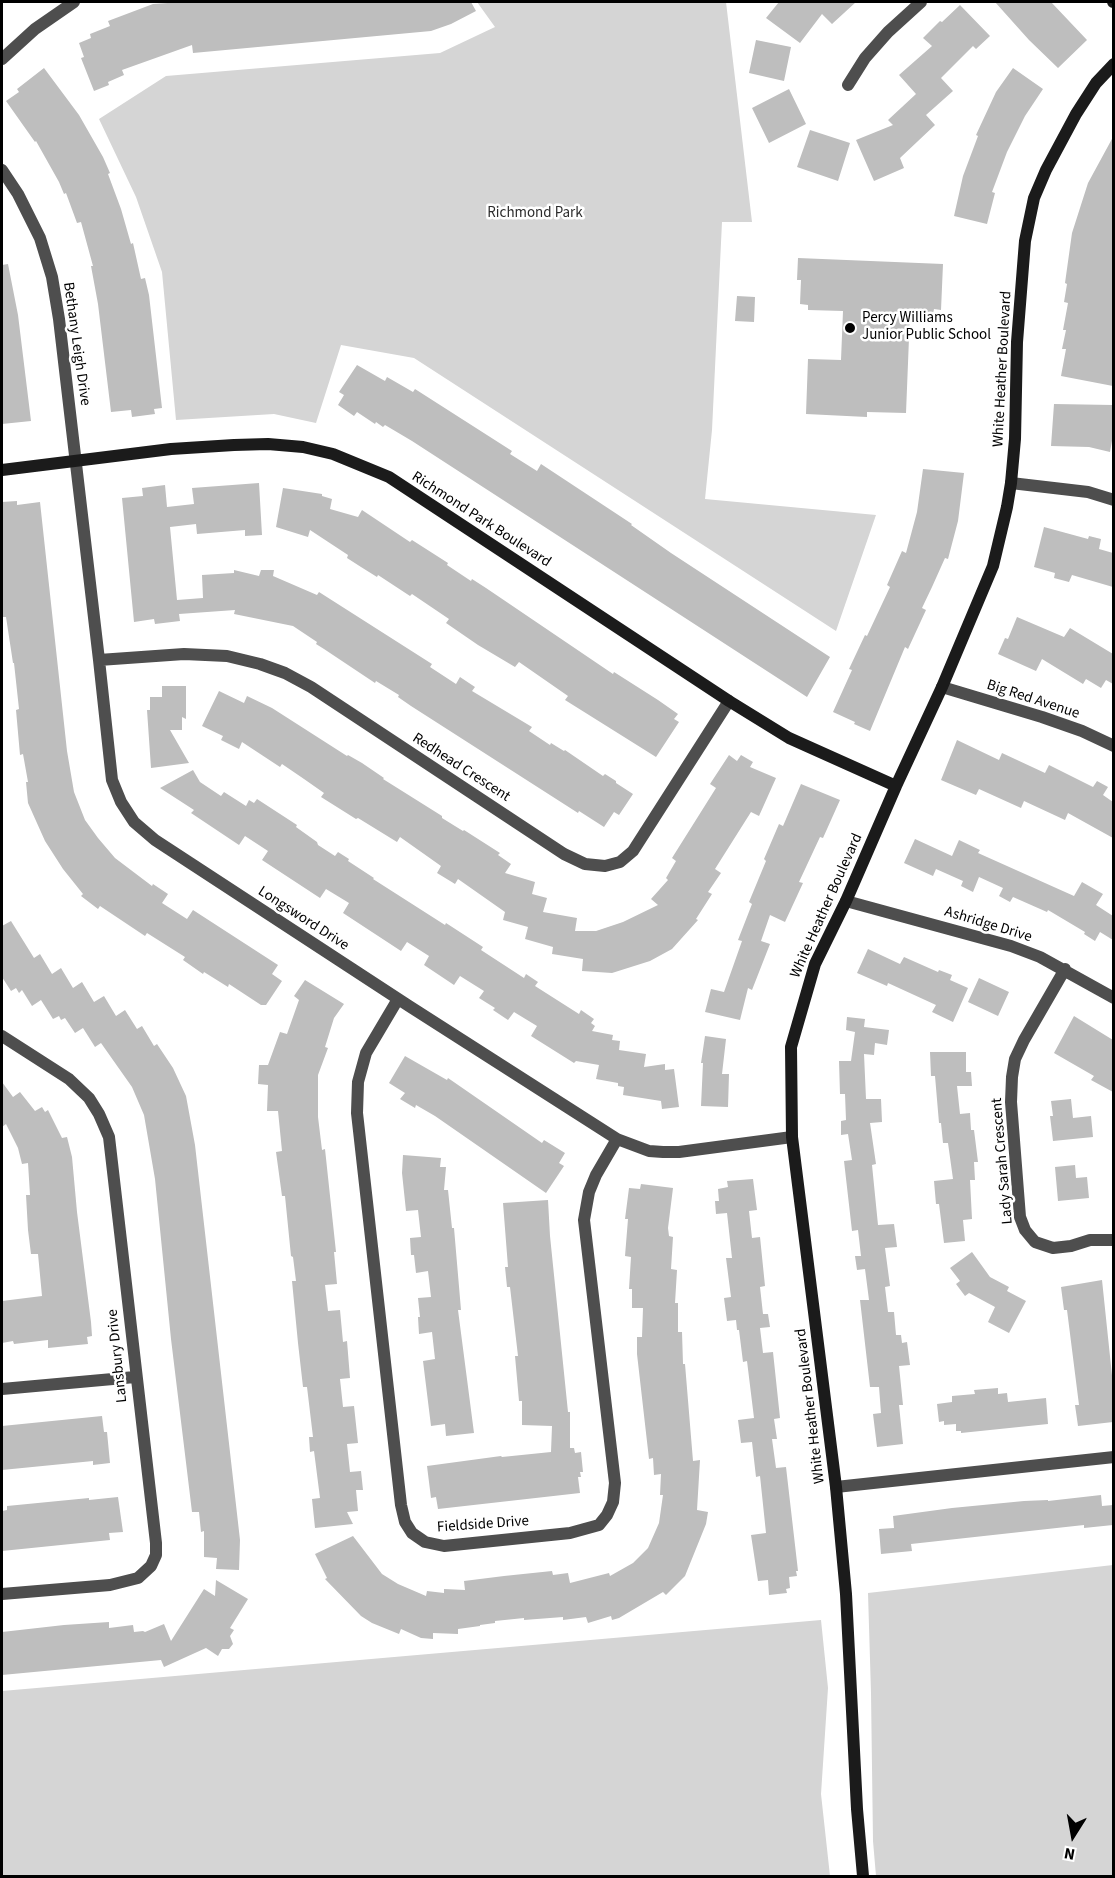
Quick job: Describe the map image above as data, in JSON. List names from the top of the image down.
{
  "streets": {
    "street": [
      "Bethany Leigh Drive",
      "White Heather Boulevard",
      "Richmond Park Boulevard",
      "Big Red Avenue",
      "Redhead Crescent",
      "Longsword Drive",
      "Ashridge Drive",
      "Lady Sarah Crescent",
      "Lansbury Drive",
      "Fieldside Drive"
    ]
  },
  "crossings": [
    ["Bethany Leigh Drive", "Richmond Park Boulevard"],
    ["Bethany Leigh Drive", "Longsword Drive"],
    ["White Heather Boulevard", "Richmond Park Boulevard"],
    ["White Heather Boulevard", "Big Red Avenue"],
    ["White Heather Boulevard", "Longsword Drive"],
    ["White Heather Boulevard", "Ashridge Drive"],
    ["Richmond Park Boulevard", "Redhead Crescent"],
    ["Richmond Park Boulevard", "Longsword Drive"],
    ["Redhead Crescent", "Longsword Drive"],
    ["Longsword Drive", "Fieldside Drive"],
    ["Ashridge Drive", "Lady Sarah Crescent"]
  ],
  "parks": ["Richmond Park"],
  "places": ["Percy Williams Junior Public School"],
  "north": "bottom"
}
